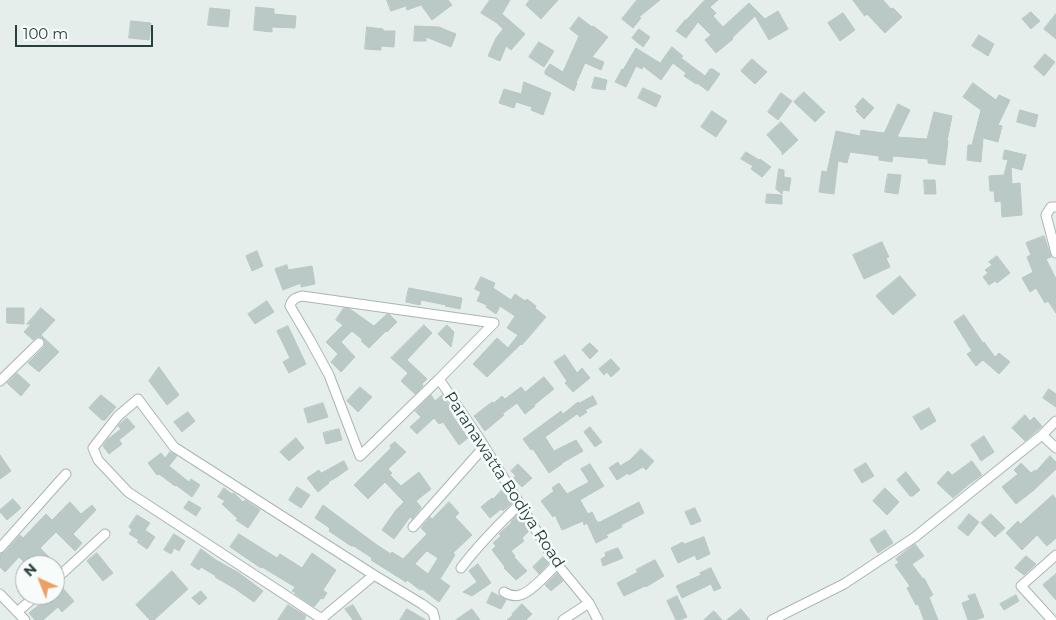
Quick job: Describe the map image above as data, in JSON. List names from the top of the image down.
{
  "streets": {
    "street": ["Paranawatta Bodiya Road"]
  },
  "scale_bar": "100 m",
  "north": "top left"
}
